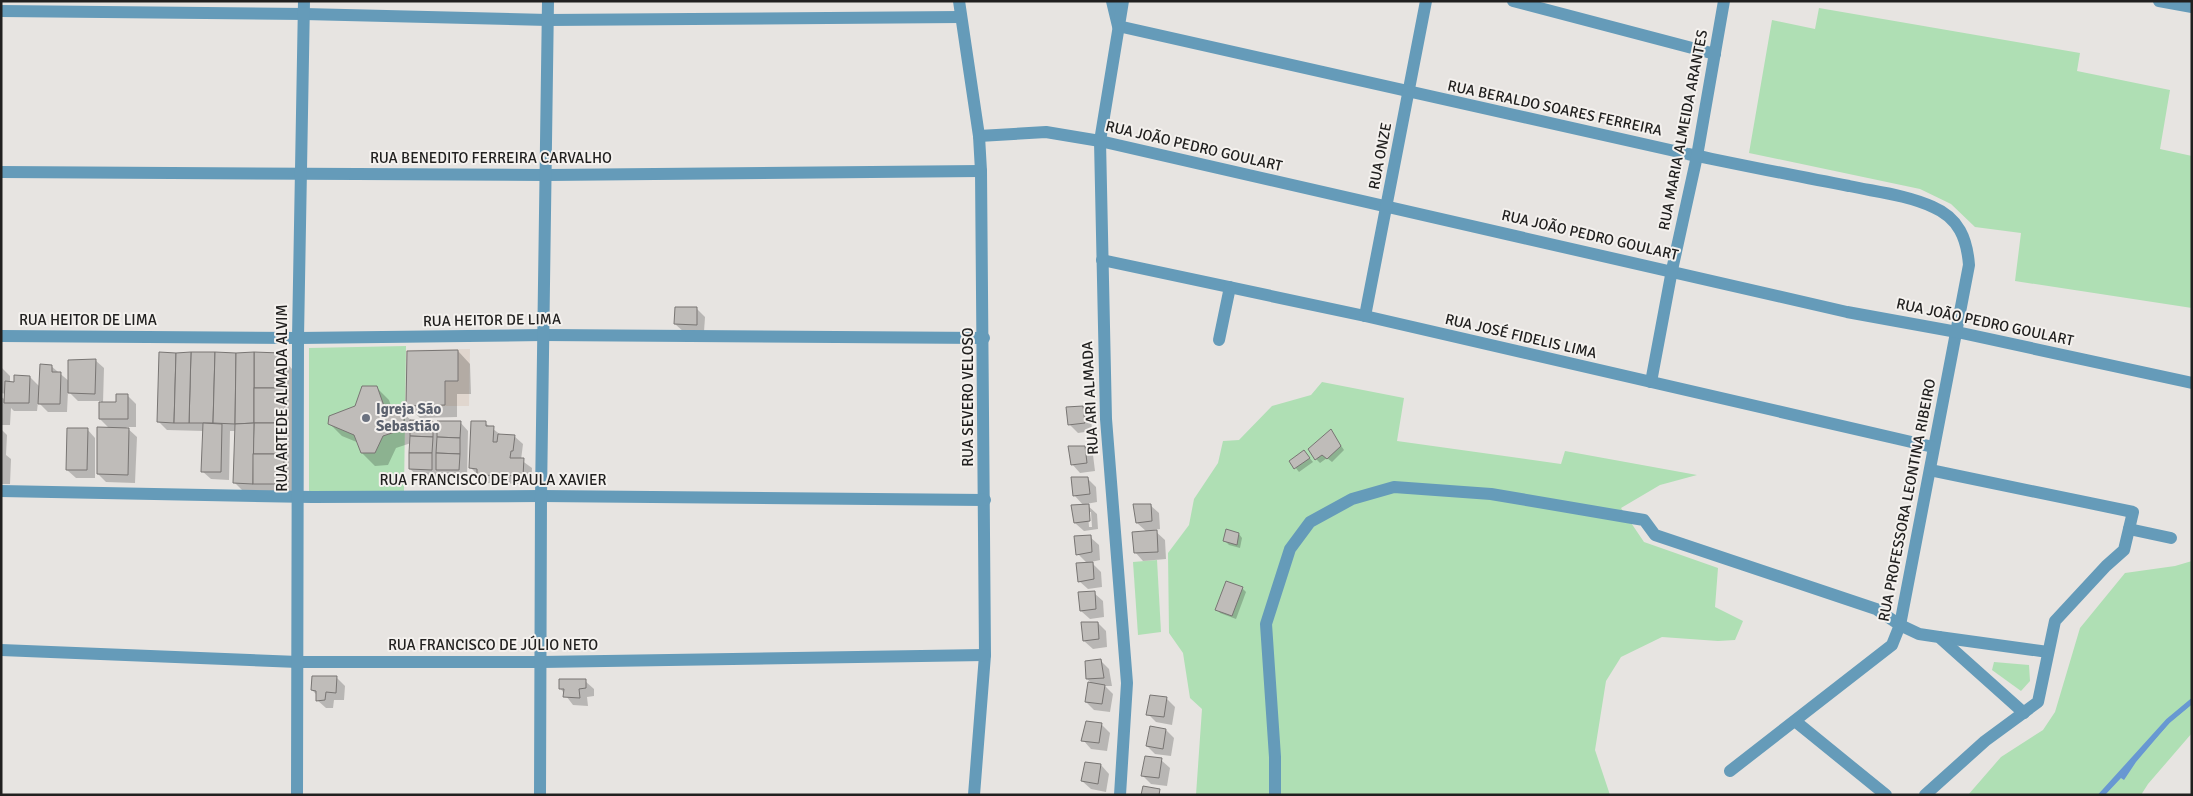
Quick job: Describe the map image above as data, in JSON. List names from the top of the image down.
{
  "streets": {
    "street": [
      "RUA BERALDO SOARES FERREIRA",
      "RUA MARIA ALMEIDA ARANTES",
      "RUA JOÃO PEDRO GOULART",
      "RUA ONZE",
      "RUA BENEDITO FERREIRA CARVALHO",
      "RUA HEITOR DE LIMA",
      "RUA JOSÉ FIDELIS LIMA",
      "RUA SEVERO VELOSO",
      "RUA ARTEDE ALMADA ALVIM",
      "RUA ARI ALMADA",
      "RUA FRANCISCO DE PAULA XAVIER",
      "RUA PROFESSORA LEONTINA RIBEIRO",
      "RUA FRANCISCO DE JÚLIO NETO"
    ]
  },
  "crossings": [
    ["RUA BERALDO SOARES FERREIRA", "RUA MARIA ALMEIDA ARANTES"],
    ["RUA BERALDO SOARES FERREIRA", "RUA ONZE"],
    ["RUA BERALDO SOARES FERREIRA", "RUA ARI ALMADA"],
    ["RUA BERALDO SOARES FERREIRA", "RUA PROFESSORA LEONTINA RIBEIRO"],
    ["RUA MARIA ALMEIDA ARANTES", "RUA JOÃO PEDRO GOULART"],
    ["RUA MARIA ALMEIDA ARANTES", "RUA JOSÉ FIDELIS LIMA"],
    ["RUA JOÃO PEDRO GOULART", "RUA ONZE"],
    ["RUA JOÃO PEDRO GOULART", "RUA SEVERO VELOSO"],
    ["RUA JOÃO PEDRO GOULART", "RUA ARI ALMADA"],
    ["RUA JOÃO PEDRO GOULART", "RUA PROFESSORA LEONTINA RIBEIRO"],
    ["RUA ONZE", "RUA JOSÉ FIDELIS LIMA"],
    ["RUA BENEDITO FERREIRA CARVALHO", "RUA SEVERO VELOSO"],
    ["RUA BENEDITO FERREIRA CARVALHO", "RUA ARTEDE ALMADA ALVIM"],
    ["RUA HEITOR DE LIMA", "RUA SEVERO VELOSO"],
    ["RUA HEITOR DE LIMA", "RUA ARTEDE ALMADA ALVIM"],
    ["RUA JOSÉ FIDELIS LIMA", "RUA ARI ALMADA"],
    ["RUA JOSÉ FIDELIS LIMA", "RUA PROFESSORA LEONTINA RIBEIRO"],
    ["RUA SEVERO VELOSO", "RUA FRANCISCO DE PAULA XAVIER"],
    ["RUA SEVERO VELOSO", "RUA FRANCISCO DE JÚLIO NETO"],
    ["RUA ARTEDE ALMADA ALVIM", "RUA FRANCISCO DE PAULA XAVIER"],
    ["RUA ARTEDE ALMADA ALVIM", "RUA FRANCISCO DE JÚLIO NETO"]
  ],
  "places": ["Igreja São Sebastião"]
}
